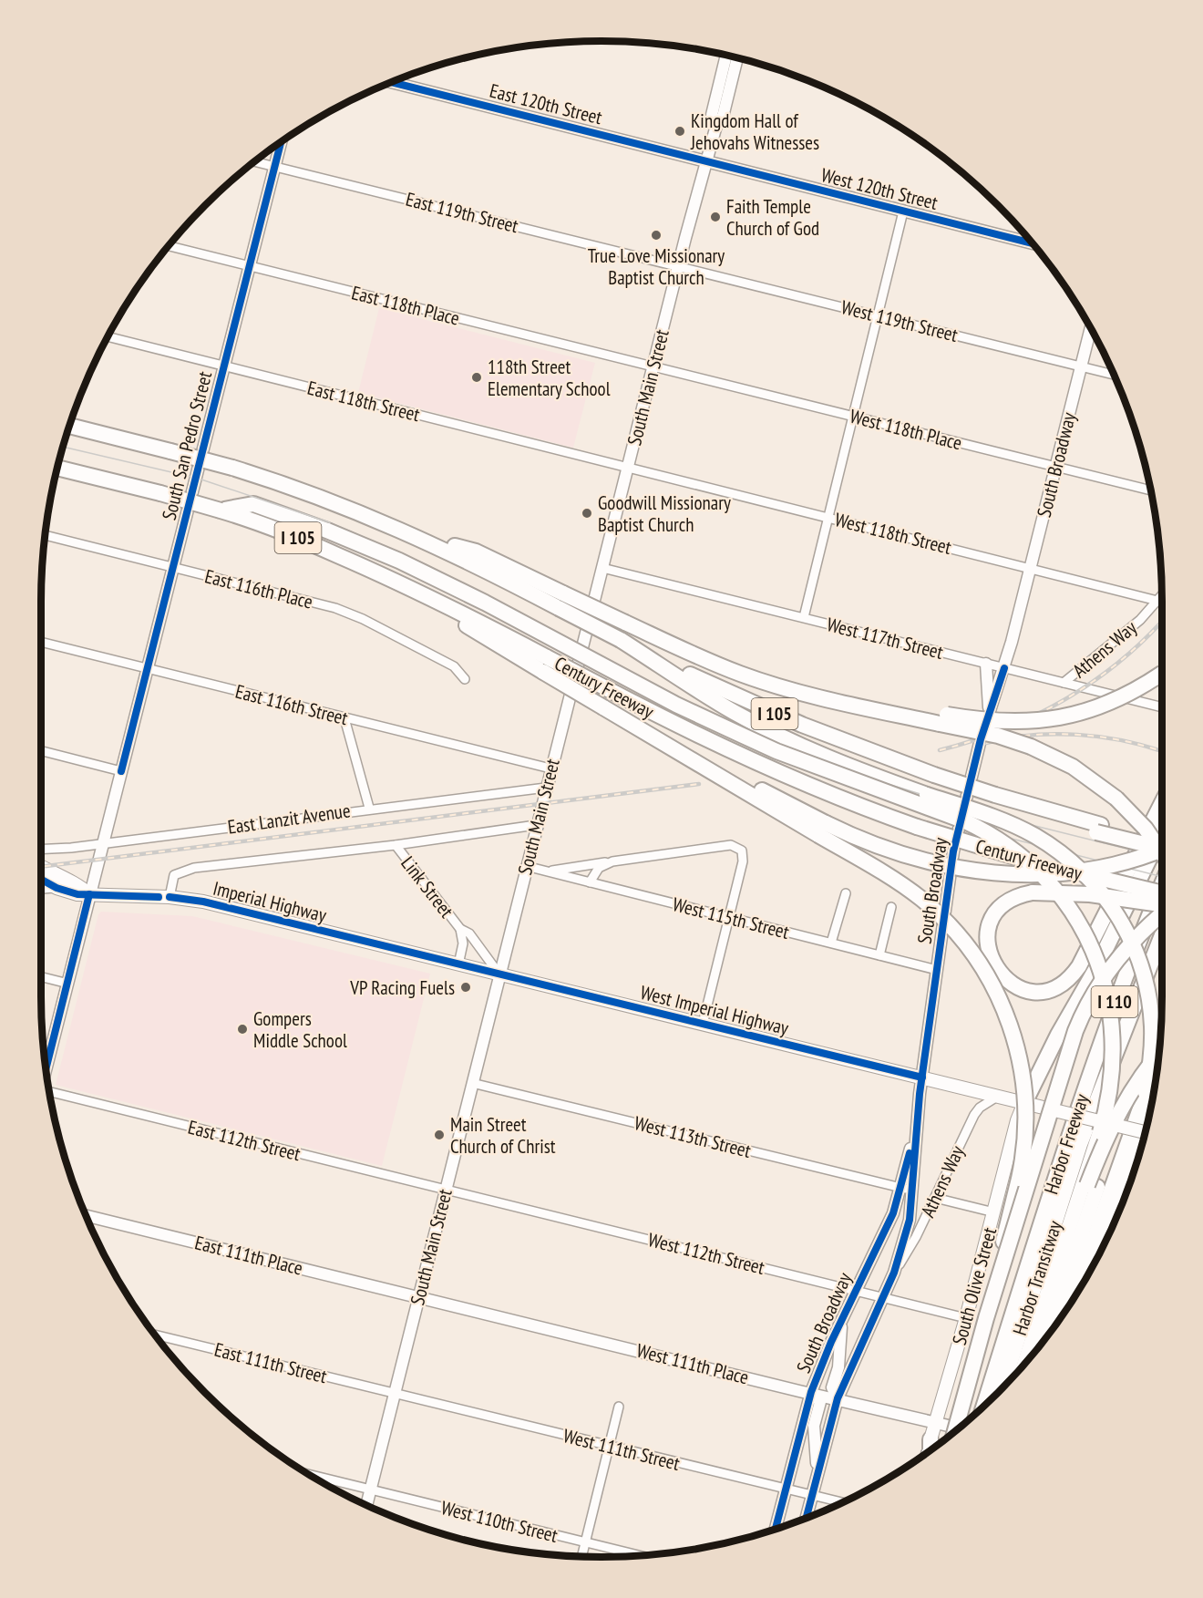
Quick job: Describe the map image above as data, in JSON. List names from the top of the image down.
{
  "streets": {
    "highway": [
      "I 105",
      "Century Freeway",
      "I 110",
      "Harbor Freeway",
      "Harbor Transitway"
    ],
    "main road": [
      "East 120th Street",
      "West 120th Street",
      "South Main Street",
      "South San Pedro Street",
      "South Broadway",
      "Imperial Highway",
      "West Imperial Highway",
      "East 111th Place",
      "South Olive Street",
      "West 111th Place"
    ],
    "street": [
      "East 119th Street",
      "East 118th Place",
      "West 119th Street",
      "East 118th Street",
      "West 118th Place",
      "West 118th Street",
      "East 116th Place",
      "West 117th Street",
      "Athens Way",
      "East 116th Street",
      "East Lanzit Avenue",
      "Link Street",
      "West 115th Street",
      "West 113th Street",
      "East 112th Street",
      "West 112th Street",
      "East 111th Street",
      "West 111th Street",
      "West 110th Street"
    ]
  },
  "crossings": [
    ["East 120th Street", "West 120th Street"],
    ["East 120th Street", "South Main Street"],
    ["West 120th Street", "South Main Street"],
    ["East 119th Street", "West 119th Street"],
    ["East 119th Street", "South Main Street"],
    ["East 119th Street", "South San Pedro Street"],
    ["East 118th Place", "South Main Street"],
    ["East 118th Place", "West 118th Place"],
    ["East 118th Place", "South San Pedro Street"],
    ["West 119th Street", "South Main Street"],
    ["West 119th Street", "South Broadway"],
    ["South Main Street", "East 118th Street"],
    ["South Main Street", "West 118th Place"],
    ["South Main Street", "West 118th Street"],
    ["South Main Street", "West 117th Street"],
    ["South Main Street", "East 116th Street"],
    ["South Main Street", "East Lanzit Avenue"],
    ["South Main Street", "Link Street"],
    ["South Main Street", "Imperial Highway"],
    ["South Main Street", "West 115th Street"],
    ["South Main Street", "West Imperial Highway"],
    ["South Main Street", "West 113th Street"],
    ["South Main Street", "East 112th Street"],
    ["South Main Street", "West 112th Street"],
    ["South Main Street", "East 111th Place"],
    ["South Main Street", "East 111th Street"],
    ["South Main Street", "West 111th Place"],
    ["South Main Street", "West 111th Street"],
    ["South Main Street", "West 110th Street"],
    ["East 118th Street", "South San Pedro Street"],
    ["East 118th Street", "West 118th Street"],
    ["West 118th Place", "South Broadway"],
    ["South San Pedro Street", "East 116th Place"],
    ["South San Pedro Street", "East 116th Street"],
    ["South San Pedro Street", "East Lanzit Avenue"],
    ["South San Pedro Street", "Imperial Highway"],
    ["South Broadway", "West 118th Street"],
    ["South Broadway", "West 117th Street"],
    ["South Broadway", "Athens Way"],
    ["South Broadway", "West 115th Street"],
    ["South Broadway", "West Imperial Highway"],
    ["South Broadway", "West 113th Street"],
    ["South Broadway", "West 112th Street"],
    ["South Broadway", "West 111th Place"],
    ["South Broadway", "West 111th Street"],
    ["West 118th Street", "Athens Way"],
    ["West 117th Street", "Athens Way"],
    ["Athens Way", "West Imperial Highway"],
    ["East Lanzit Avenue", "Link Street"],
    ["East Lanzit Avenue", "Imperial Highway"],
    ["Link Street", "Imperial Highway"],
    ["Link Street", "West Imperial Highway"],
    ["Imperial Highway", "West Imperial Highway"],
    ["West Imperial Highway", "South Olive Street"],
    ["East 112th Street", "West 112th Street"],
    ["West 112th Street", "South Olive Street"],
    ["East 111th Place", "West 111th Place"],
    ["South Olive Street", "West 111th Place"],
    ["East 111th Street", "West 111th Street"]
  ],
  "places": [
    "Kingdom Hall of Jehovahs Witnesses",
    "Faith Temple Church of God",
    "True Love Missionary Baptist Church",
    "118th Street Elementary School",
    "Goodwill Missionary Baptist Church",
    "VP Racing Fuels",
    "Gompers Middle School",
    "Main Street Church of Christ"
  ]
}
